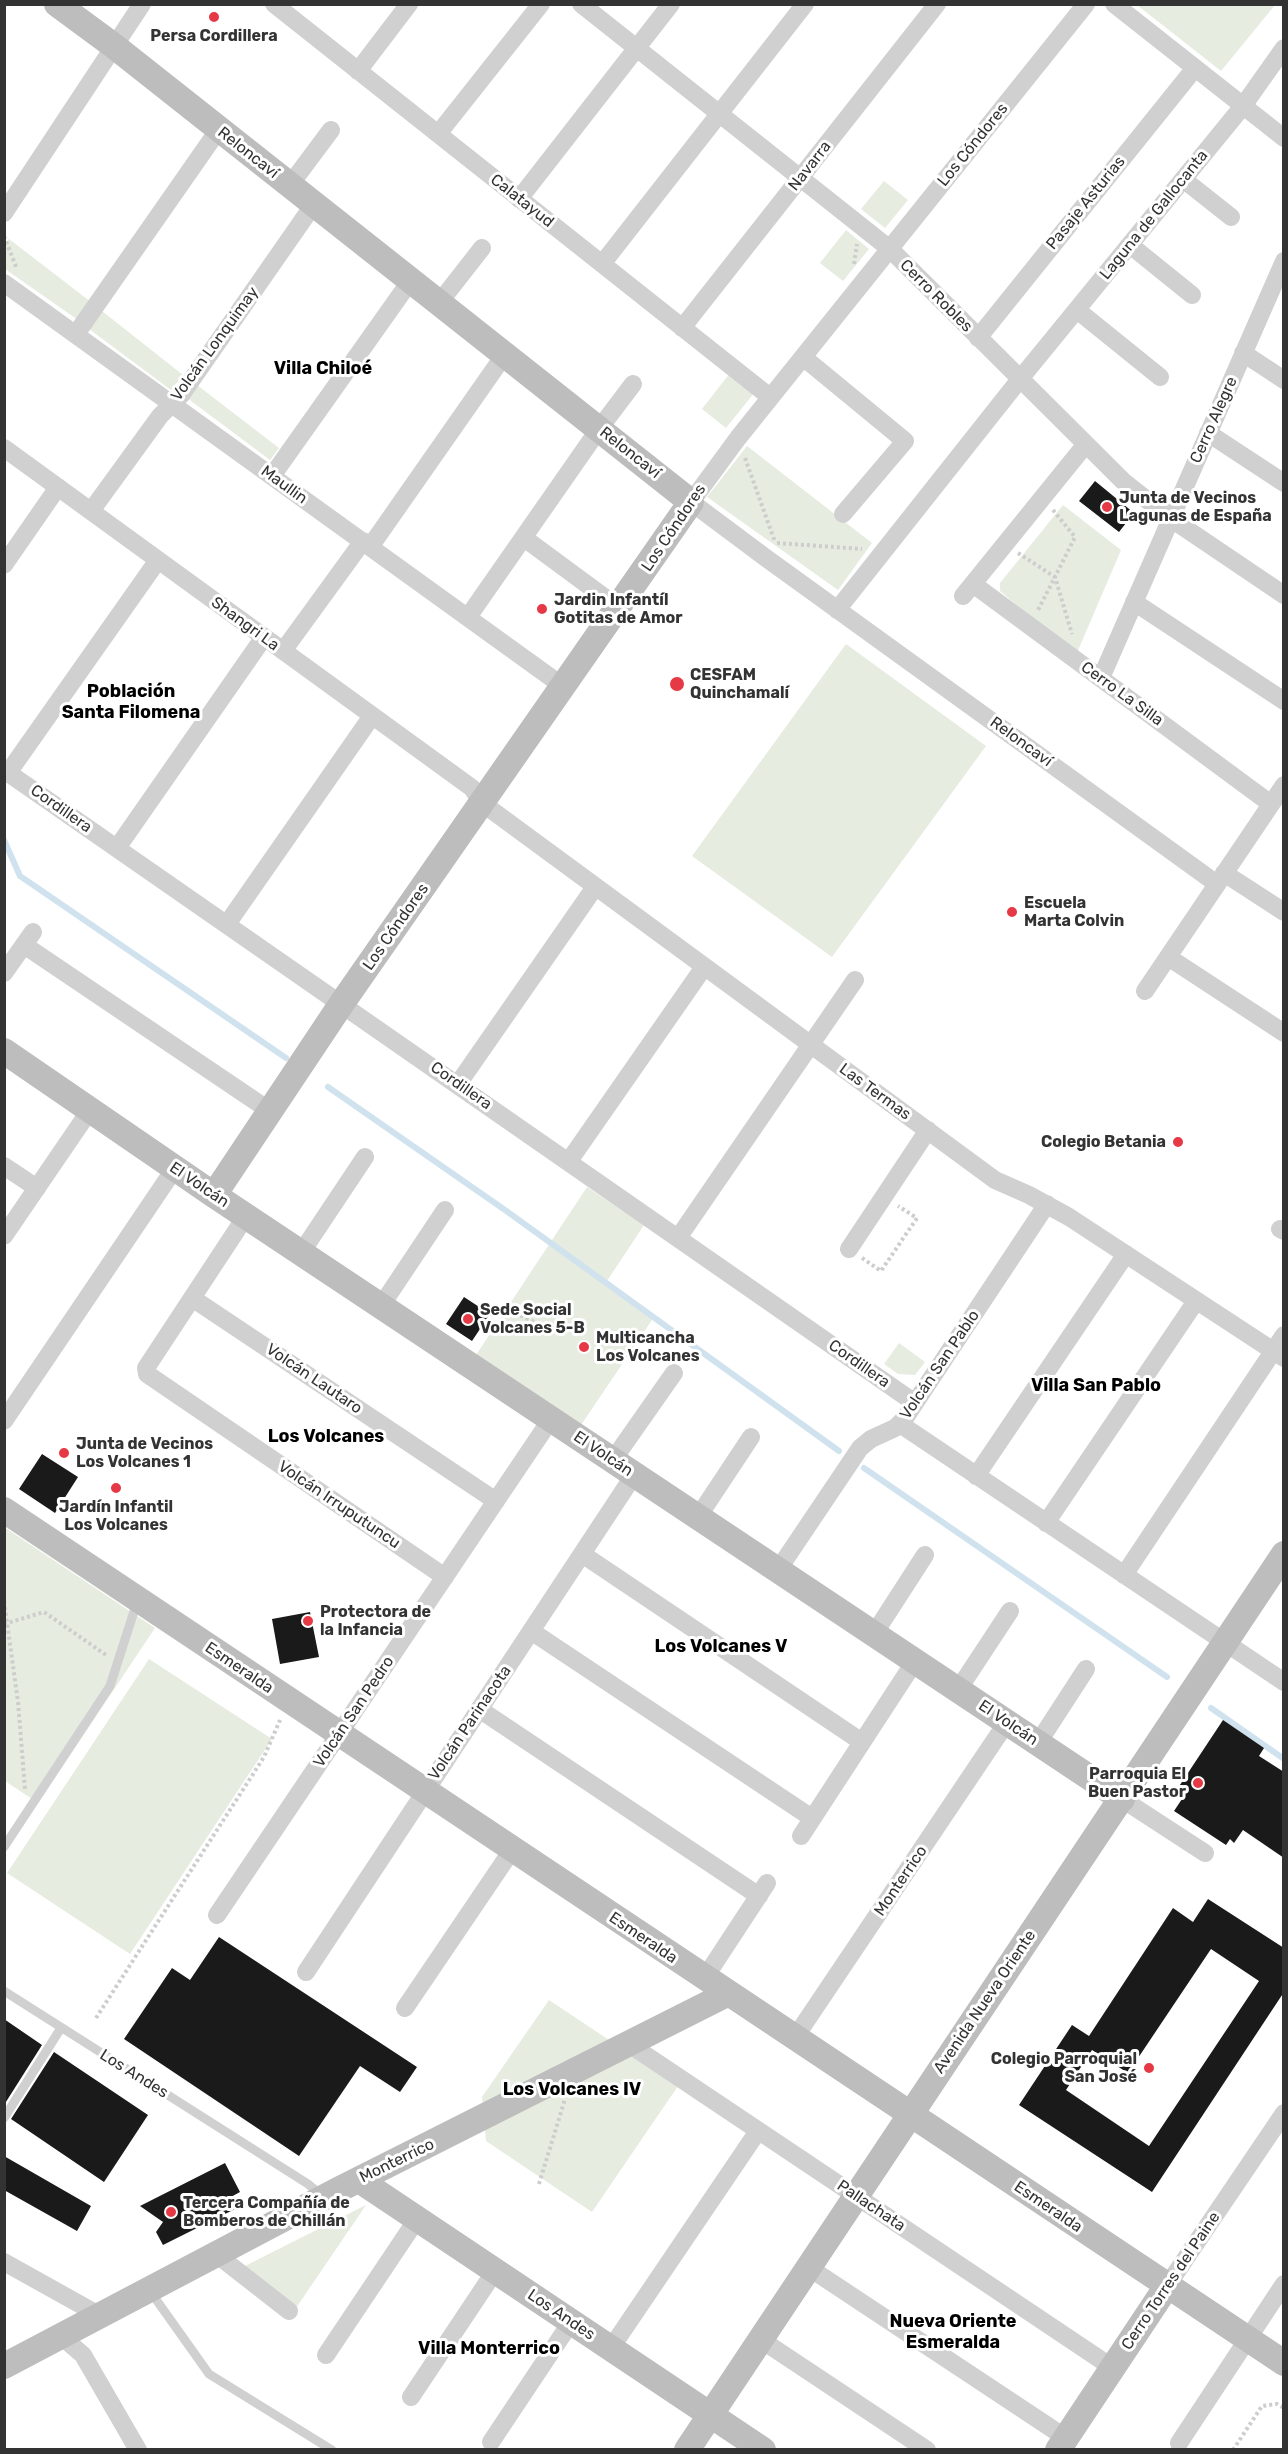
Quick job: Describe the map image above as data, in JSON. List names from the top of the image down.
{
  "streets": {
    "street": [
      "Los Cóndores",
      "Reloncaví",
      "Navarra",
      "Calatayud",
      "Pasaje Asturias",
      "Laguna de Gallocanta",
      "Cerro Robles",
      "Volcán Lonquimay",
      "Cerro Alegre",
      "Maullin",
      "Shangri La",
      "Cerro La Silla",
      "Cordillera",
      "Las Termas",
      "El Volcán",
      "Volcán San Pablo",
      "Volcán Lautaro",
      "Volcán Irruputuncu",
      "Esmeralda",
      "Volcán San Pedro",
      "Volcán Parinacota",
      "Monterrico",
      "Avenida Nueva Oriente",
      "Los Andes",
      "Pallachata",
      "Cerro Torres del Paine"
    ]
  },
  "crossings": [
    ["Los Cóndores", "Reloncaví"],
    ["Los Cóndores", "Calatayud"],
    ["Los Cóndores", "Cerro Robles"],
    ["Los Cóndores", "Maullin"],
    ["Los Cóndores", "Shangri La"],
    ["Los Cóndores", "Cordillera"],
    ["Los Cóndores", "Las Termas"],
    ["Los Cóndores", "El Volcán"],
    ["Reloncaví", "Laguna de Gallocanta"],
    ["Reloncaví", "Volcán Lonquimay"],
    ["Navarra", "Calatayud"],
    ["Navarra", "Cerro Robles"],
    ["Pasaje Asturias", "Cerro Robles"],
    ["Laguna de Gallocanta", "Cerro Robles"],
    ["Cerro Robles", "Cerro Alegre"],
    ["Volcán Lonquimay", "Maullin"],
    ["Volcán Lonquimay", "Shangri La"],
    ["Cerro Alegre", "Cerro La Silla"],
    ["Shangri La", "Las Termas"],
    ["Cordillera", "Volcán San Pablo"],
    ["Las Termas", "Volcán San Pablo"],
    ["El Volcán", "Volcán San Pablo"],
    ["El Volcán", "Volcán San Pedro"],
    ["El Volcán", "Volcán Parinacota"],
    ["El Volcán", "Monterrico"],
    ["El Volcán", "Avenida Nueva Oriente"],
    ["Volcán Lautaro", "Volcán Irruputuncu"],
    ["Volcán Lautaro", "Volcán San Pedro"],
    ["Volcán Irruputuncu", "Volcán San Pedro"],
    ["Esmeralda", "Volcán San Pedro"],
    ["Esmeralda", "Volcán Parinacota"],
    ["Esmeralda", "Monterrico"],
    ["Esmeralda", "Avenida Nueva Oriente"],
    ["Esmeralda", "Cerro Torres del Paine"],
    ["Monterrico", "Los Andes"],
    ["Monterrico", "Pallachata"],
    ["Avenida Nueva Oriente", "Los Andes"],
    ["Avenida Nueva Oriente", "Pallachata"],
    ["Pallachata", "Cerro Torres del Paine"]
  ],
  "districts": [
    "Villa Chiloé",
    "Población Santa Filomena",
    "Villa San Pablo",
    "Los Volcanes",
    "Los Volcanes V",
    "Los Volcanes IV",
    "Nueva Oriente Esmeralda",
    "Villa Monterrico"
  ],
  "places": [
    "Persa Cordillera",
    "Junta de Vecinos Lagunas de España",
    "Jardin Infantíl Gotitas de Amor",
    "CESFAM Quinchamalí",
    "Escuela Marta Colvin",
    "Colegio Betania",
    "Sede Social Volcanes 5-B",
    "Multicancha Los Volcanes",
    "Junta de Vecinos Los Volcanes 1",
    "Jardín Infantil Los Volcanes",
    "Protectora de la Infancia",
    "Parroquia El Buen Pastor",
    "Colegio Parroquial San José",
    "Tercera Compañía de Bomberos de Chillán"
  ]
}
